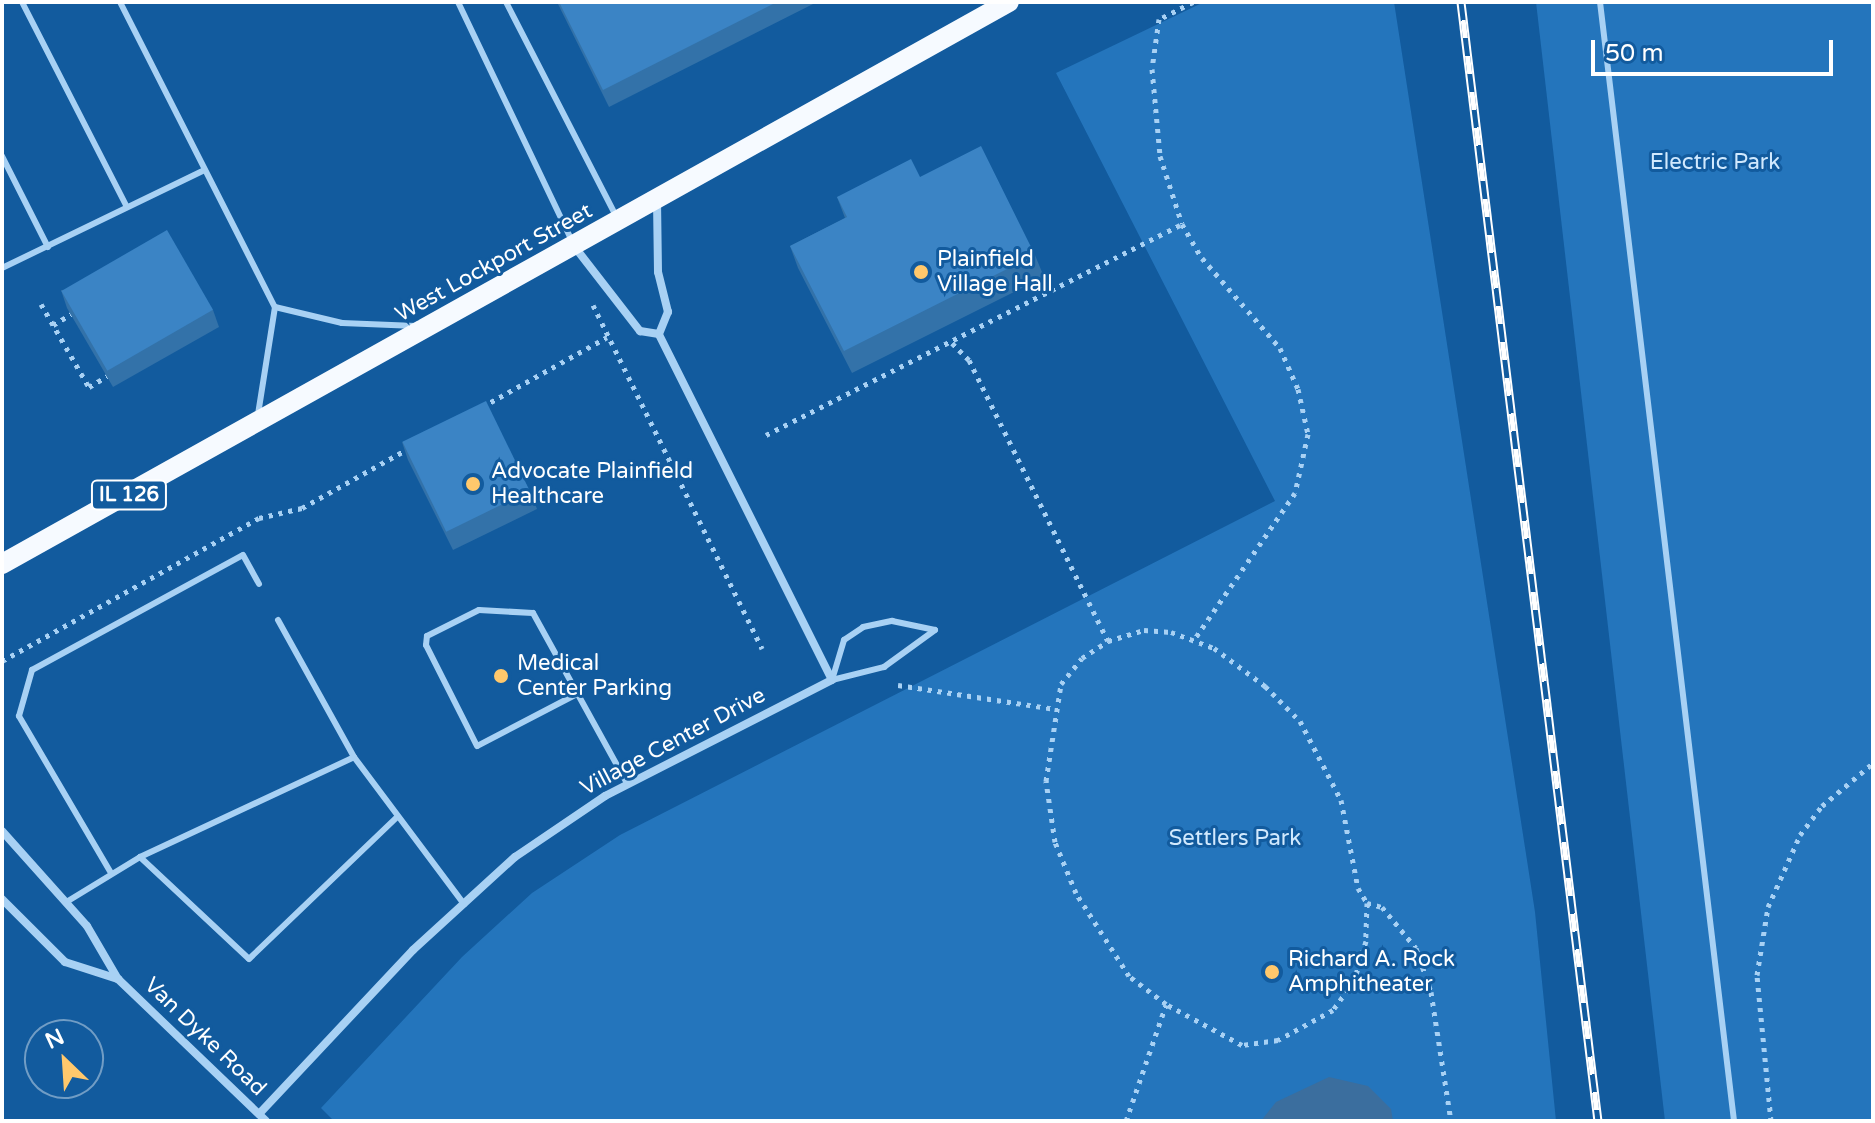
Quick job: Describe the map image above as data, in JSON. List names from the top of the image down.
{
  "streets": {
    "main road": ["West Lockport Street", "IL 126"],
    "street": ["Village Center Drive", "Van Dyke Road"]
  },
  "crossings": [
    ["Village Center Drive", "Van Dyke Road"]
  ],
  "parks": ["Electric Park", "Settlers Park"],
  "places": [
    "Plainfield Village Hall",
    "Advocate Plainfield Healthcare",
    "Medical Center Parking",
    "Richard A. Rock Amphitheater"
  ],
  "scale_bar": "50 m",
  "north": "top left"
}
